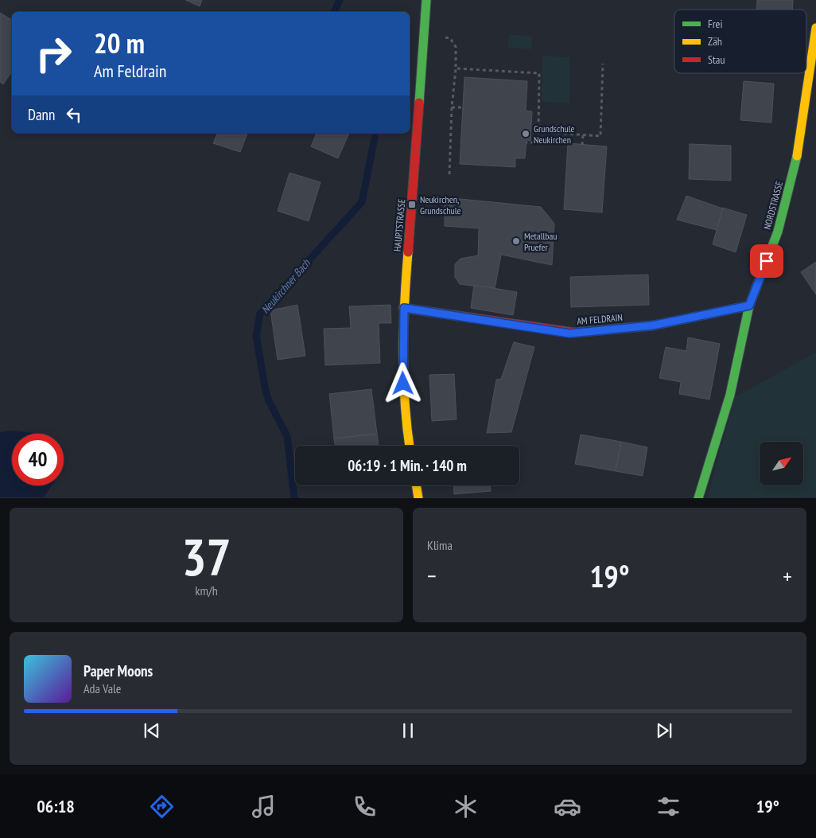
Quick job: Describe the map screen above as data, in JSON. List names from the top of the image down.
{
  "streets": {
    "street": ["NORDSTRASSE", "HAUPTSTRASSE", "AM FELDRAIN"]
  },
  "crossings": [
    ["NORDSTRASSE", "AM FELDRAIN"],
    ["HAUPTSTRASSE", "AM FELDRAIN"]
  ],
  "water": ["Neukirchner Bach"],
  "places": {
    "other": ["Grundschule Neukirchen", "Metallbau Pruefer"],
    "transit": ["Neukirchen, Grundschule"]
  },
  "legend": ["Frei", "Zäh", "Stau"],
  "north": "top right",
  "page": {
    "turn": ["20 m", "Am Feldrain"],
    "then": "Dann",
    "limit": "40",
    "trip": "06:19 · 1 Min. · 140 m",
    "tile": [
      ["37", "km/h"],
      "Klima"
    ],
    "heat": ["−", "19°", "+"],
    "song": ["Paper Moons", "Ada Vale"],
    "tabs": ["06:18", "19°"]
  }
}
